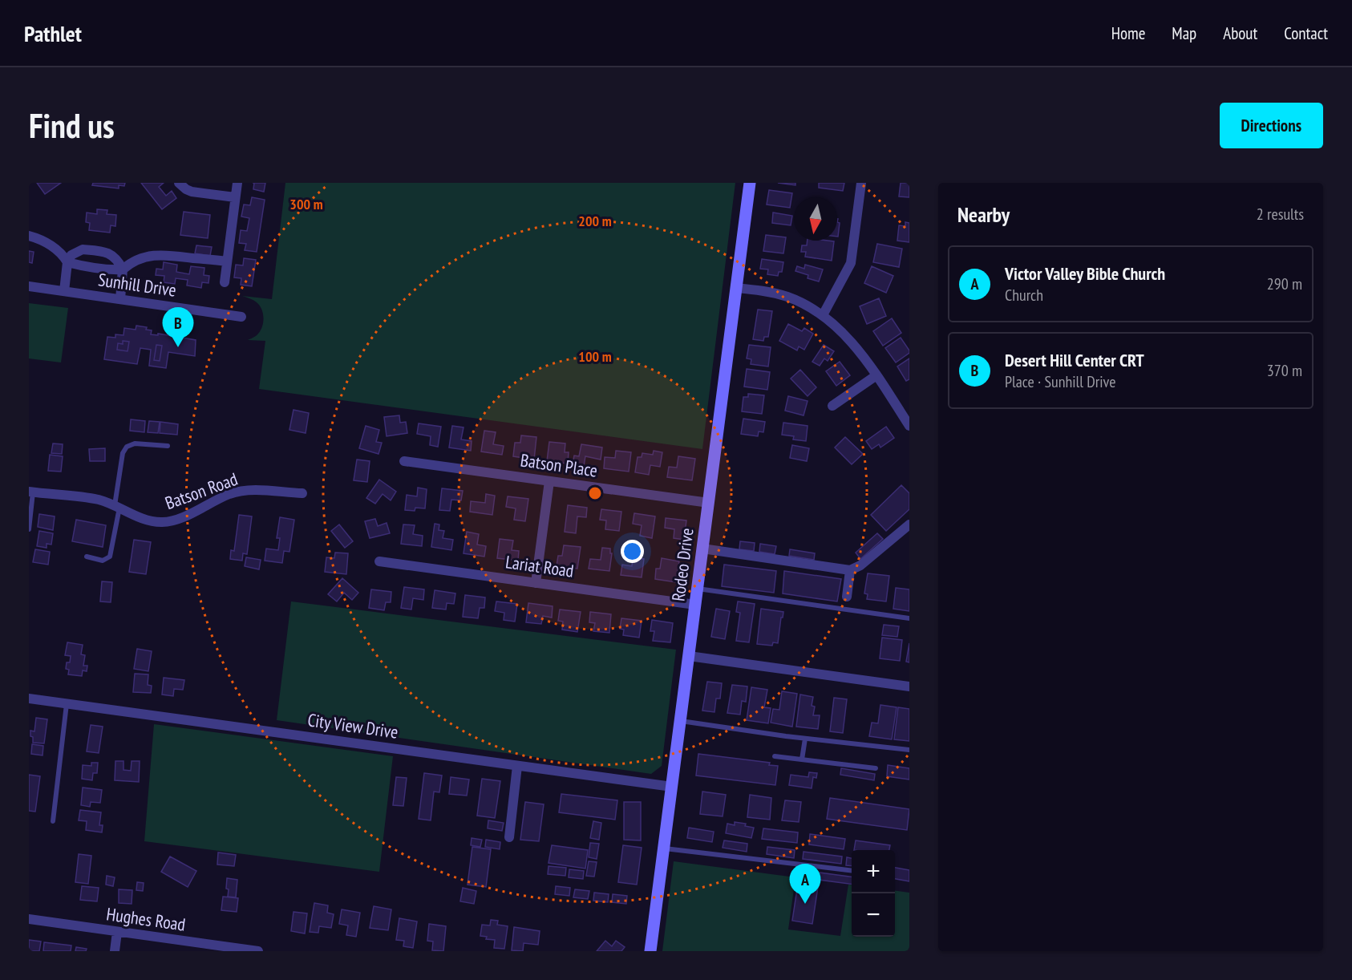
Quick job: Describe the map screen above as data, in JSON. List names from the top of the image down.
{
  "streets": {
    "street": [
      "Sunhill Drive",
      "Batson Place",
      "Batson Road",
      "Rodeo Drive",
      "Lariat Road",
      "City View Drive",
      "Hughes Road"
    ]
  },
  "crossings": [
    ["Batson Place", "Rodeo Drive"],
    ["Rodeo Drive", "Lariat Road"],
    ["Rodeo Drive", "City View Drive"]
  ],
  "north": "bottom",
  "page": {
    "header": "Pathlet",
    "nav": [
      "Home",
      "Map",
      "About",
      "Contact"
    ],
    "buttons": "Directions",
    "title": "Find us",
    "heading": ["Nearby", "2 results"],
    "list": [
      {
        "mark": "A",
        "name": "Victor Valley Bible Church",
        "note": "Church",
        "value": "290 m"
      },
      {
        "mark": "B",
        "name": "Desert Hill Center CRT",
        "note": "Place · Sunhill Drive",
        "value": "370 m"
      }
    ],
    "pins": ["B", "A"],
    "map_buttons": ["+", "−"]
  },
  "rings": ["300 m", "200 m", "100 m"]
}
